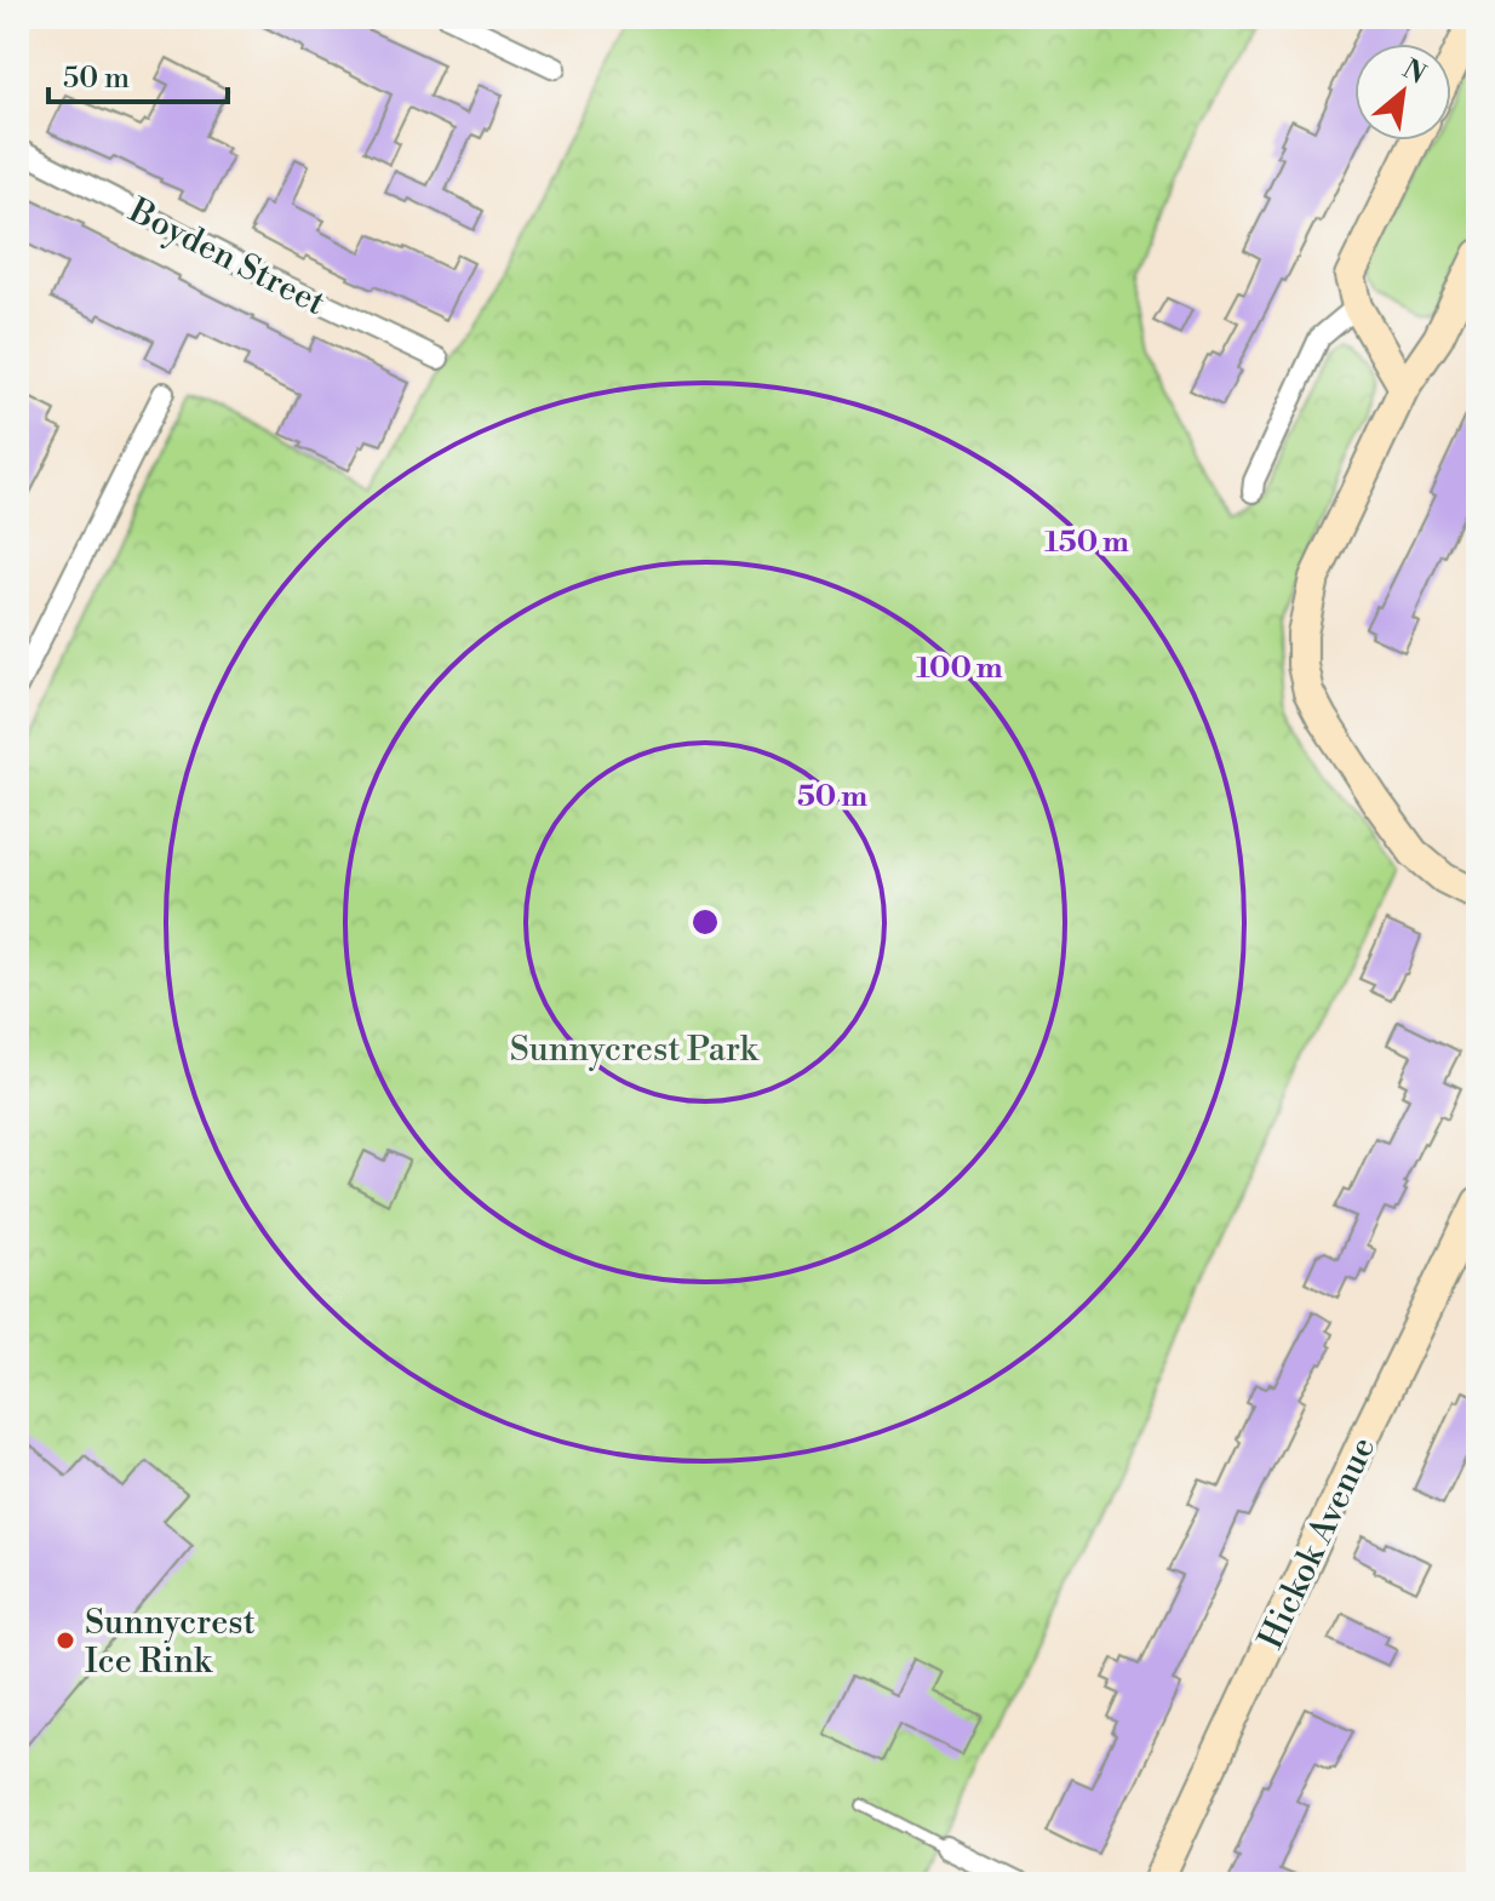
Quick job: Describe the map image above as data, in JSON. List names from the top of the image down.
{
  "streets": {
    "street": ["Boyden Street", "Hickok Avenue"]
  },
  "parks": ["Sunnycrest Park"],
  "places": ["Sunnycrest Ice Rink"],
  "scale_bar": "50 m",
  "north": "top right",
  "rings": ["150 m", "100 m", "50 m"]
}
